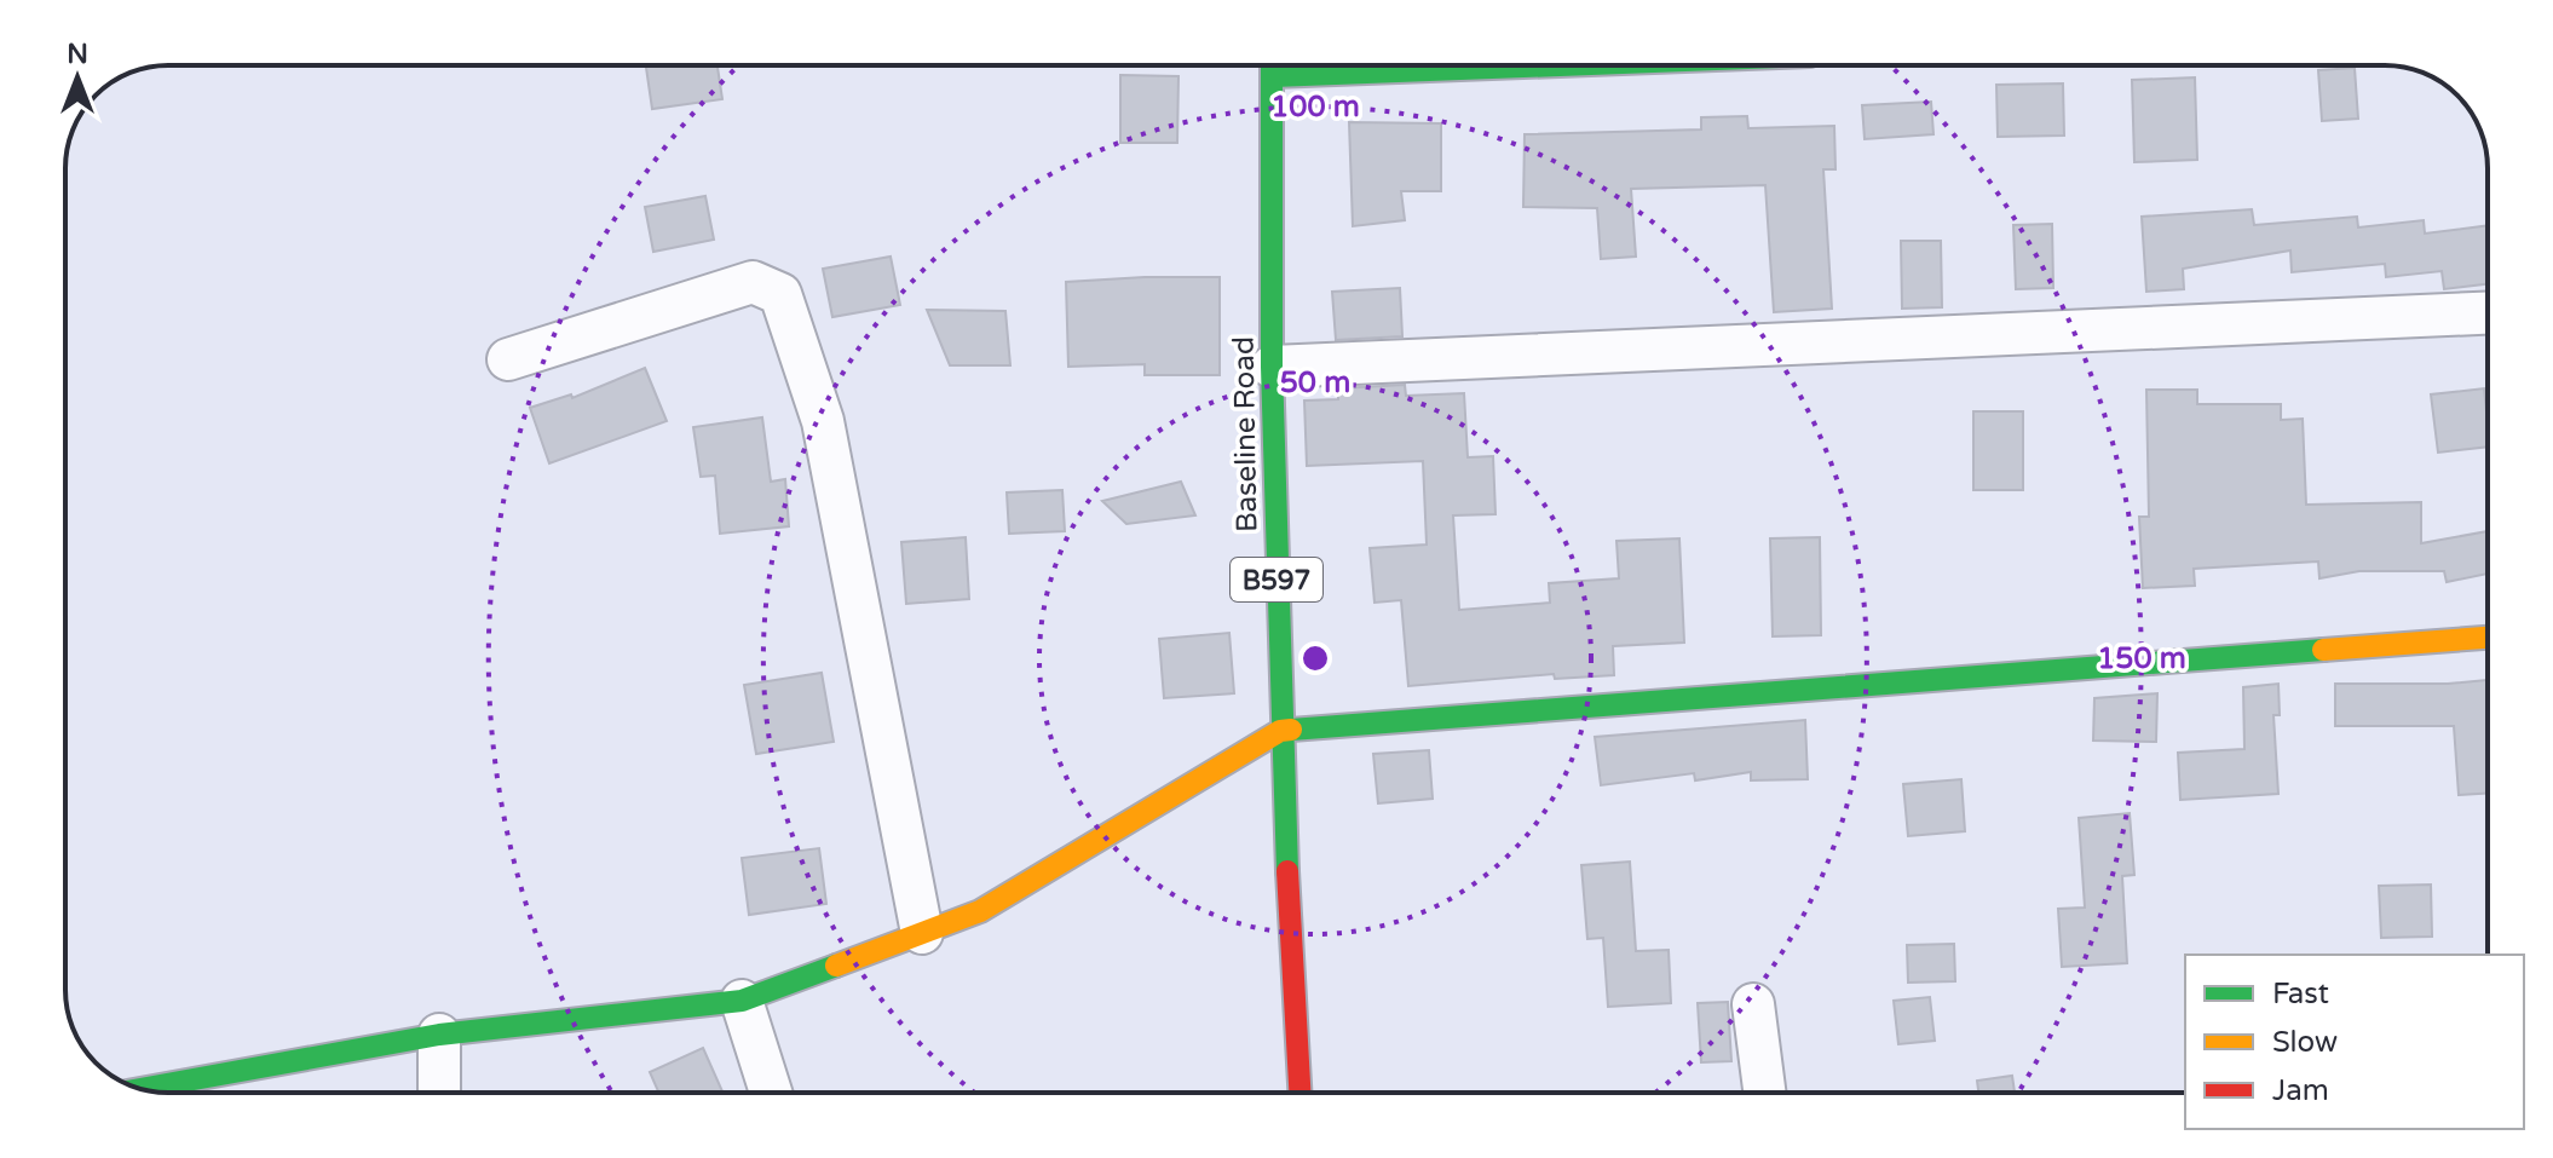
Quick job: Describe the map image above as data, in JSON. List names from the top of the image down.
{
  "streets": {
    "street": ["Baseline Road", "B597"]
  },
  "legend": ["Fast", "Slow", "Jam"],
  "north": "top",
  "rings": ["100 m", "50 m", "150 m"]
}
